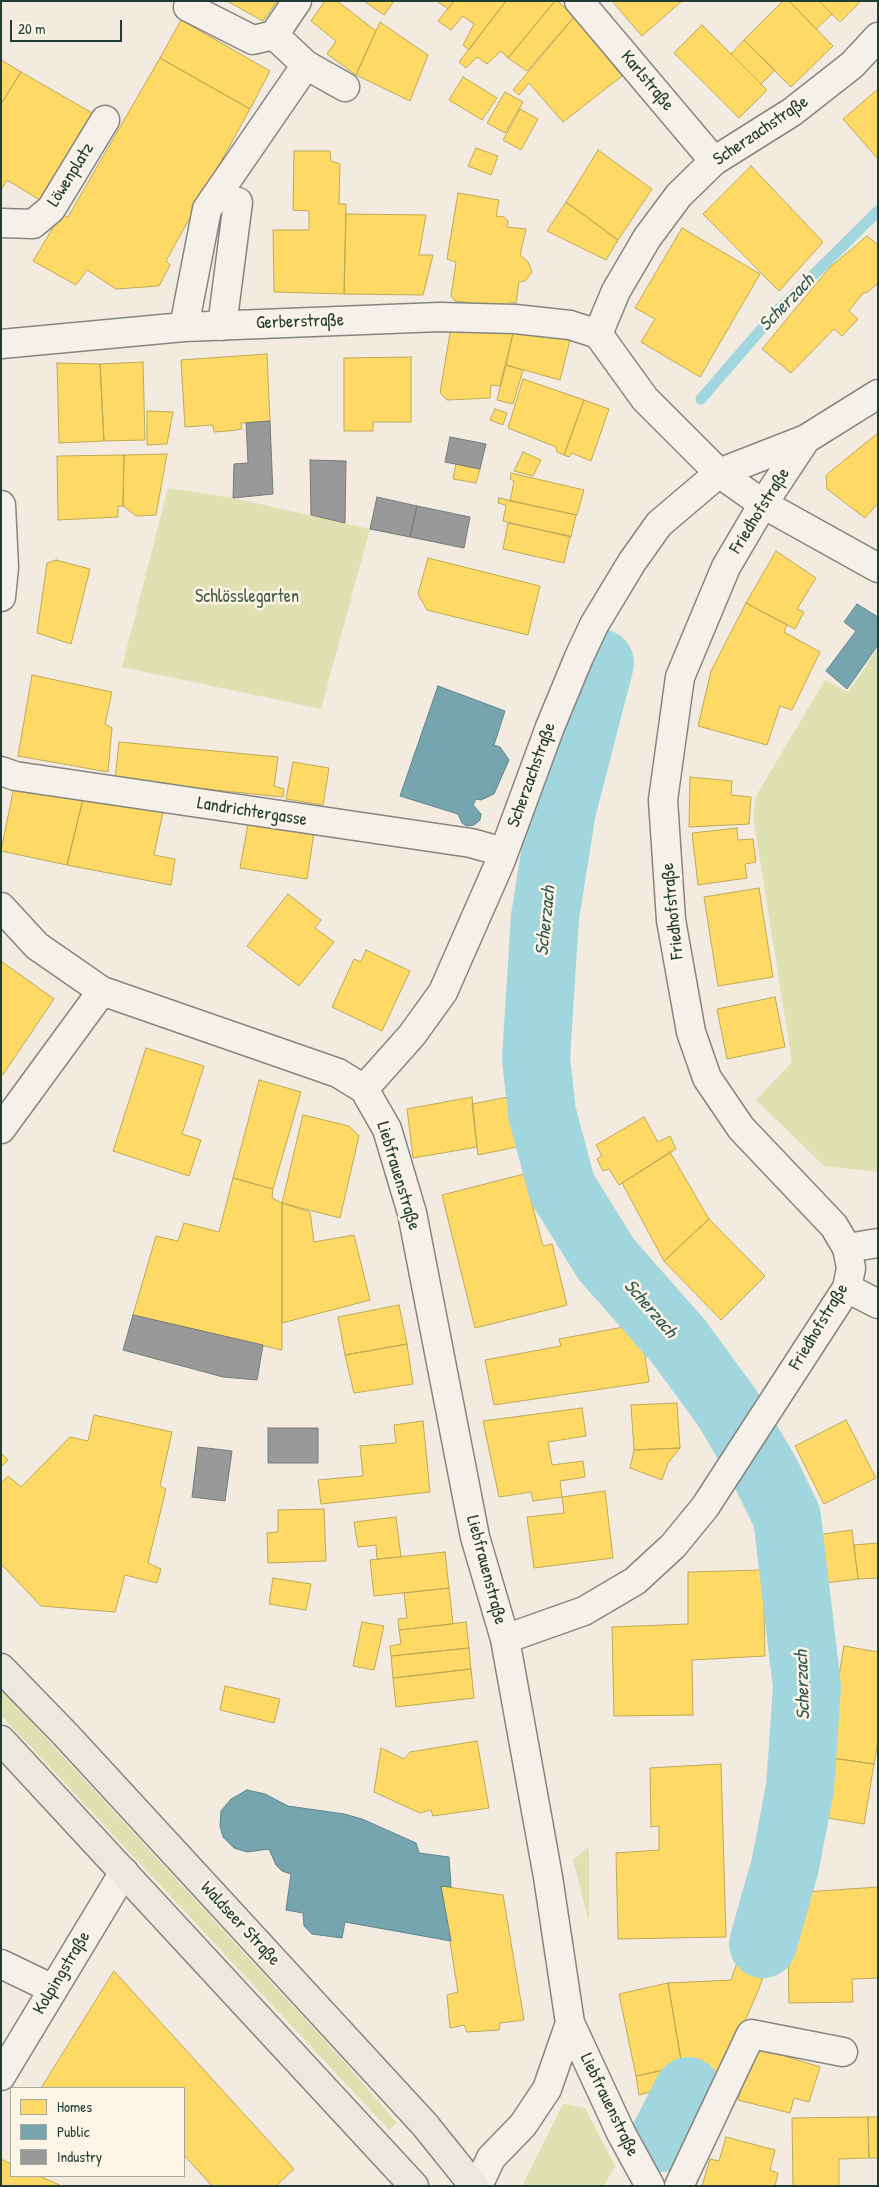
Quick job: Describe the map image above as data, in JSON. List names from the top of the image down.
{
  "streets": {
    "main road": ["Waldseer Straße"],
    "street": [
      "Karlstraße",
      "Scherzachstraße",
      "Löwenplatz",
      "Gerberstraße",
      "Friedhofstraße",
      "Landrichtergasse",
      "Liebfrauenstraße",
      "Kolpingstraße"
    ]
  },
  "crossings": [
    ["Karlstraße", "Scherzachstraße"],
    ["Scherzachstraße", "Gerberstraße"],
    ["Scherzachstraße", "Friedhofstraße"],
    ["Scherzachstraße", "Landrichtergasse"],
    ["Scherzachstraße", "Liebfrauenstraße"],
    ["Friedhofstraße", "Liebfrauenstraße"]
  ],
  "water": ["Scherzach"],
  "parks": ["Schlösslegarten"],
  "legend": ["Homes", "Public", "Industry"],
  "scale_bar": "20 m"
}
